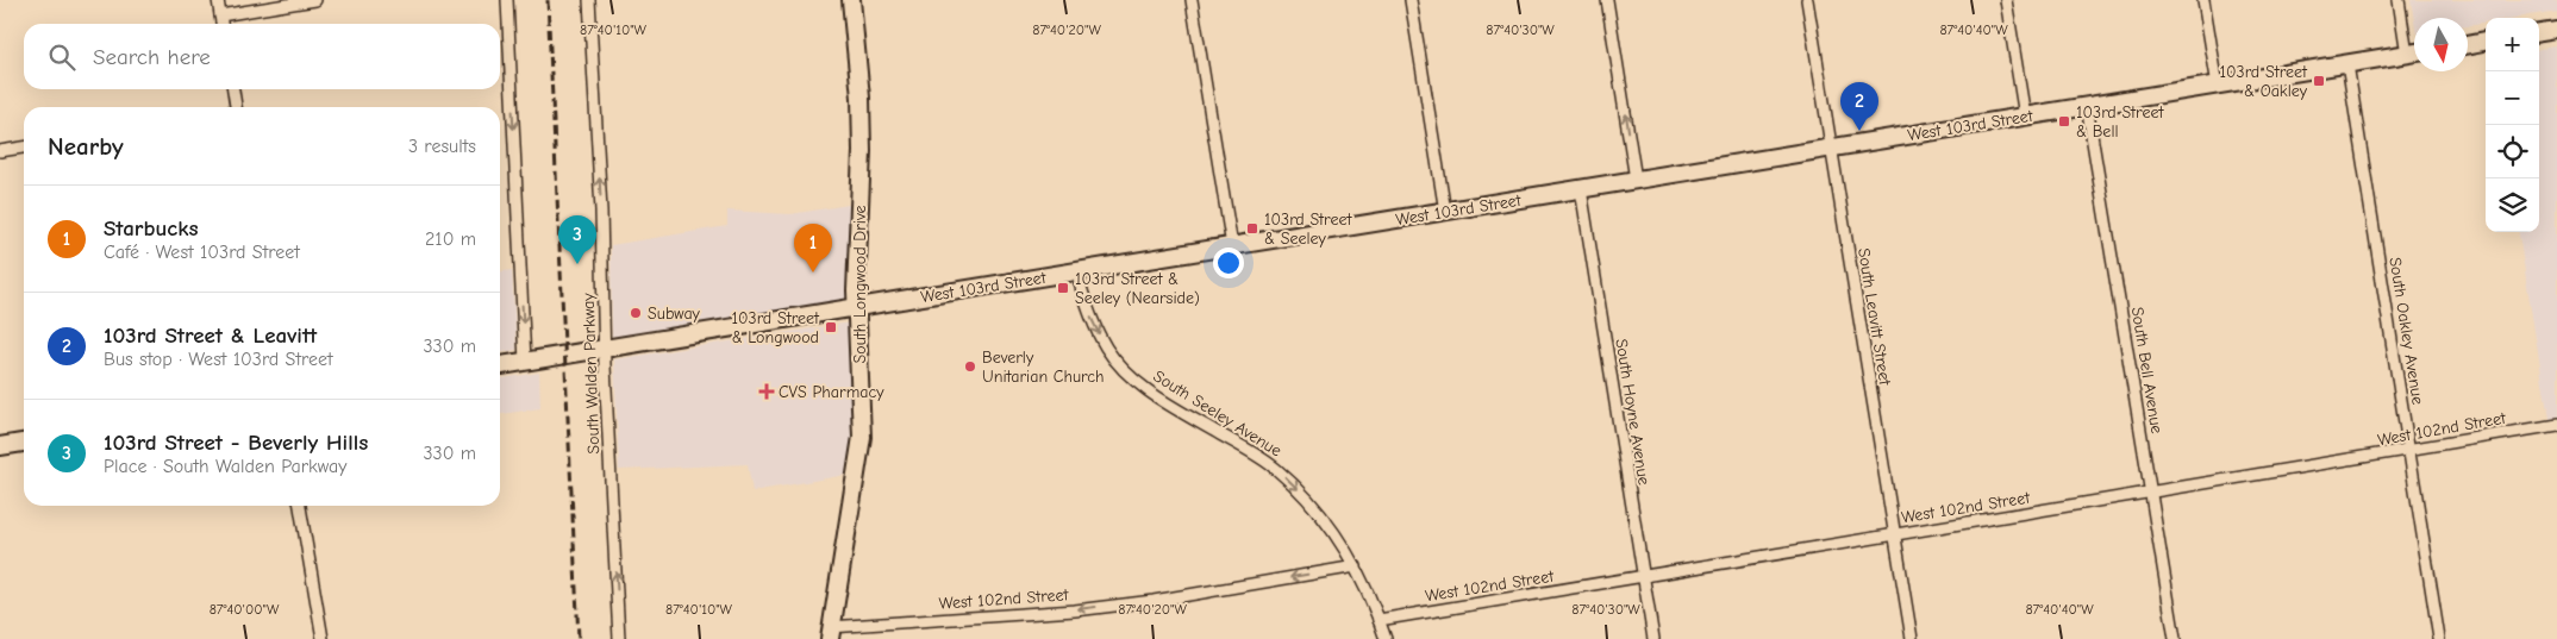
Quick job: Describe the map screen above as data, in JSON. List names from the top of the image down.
{
  "streets": {
    "main road": ["West 103rd Street", "South Longwood Drive"],
    "street": [
      "South Leavitt Street",
      "South Oakley Avenue",
      "South Bell Avenue",
      "South Walden Parkway",
      "South Hoyne Avenue",
      "South Seeley Avenue",
      "West 102nd Street"
    ]
  },
  "crossings": [
    ["West 103rd Street", "South Longwood Drive"],
    ["West 103rd Street", "South Leavitt Street"],
    ["West 103rd Street", "South Oakley Avenue"],
    ["West 103rd Street", "South Bell Avenue"],
    ["West 103rd Street", "South Walden Parkway"],
    ["West 103rd Street", "South Hoyne Avenue"],
    ["West 103rd Street", "South Seeley Avenue"],
    ["South Longwood Drive", "West 102nd Street"],
    ["South Leavitt Street", "West 102nd Street"],
    ["South Oakley Avenue", "West 102nd Street"],
    ["South Bell Avenue", "West 102nd Street"],
    ["South Hoyne Avenue", "West 102nd Street"],
    ["South Seeley Avenue", "West 102nd Street"]
  ],
  "one_way": ["South Seeley Avenue"],
  "places": {
    "transit": [
      "103rd Street & Oakley",
      "103rd Street & Bell",
      "103rd Street & Seeley",
      "103rd Street & Seeley (Nearside)",
      "103rd Street & Longwood"
    ],
    "other": ["Subway", "Beverly Unitarian Church"],
    "health": ["CVS Pharmacy"]
  },
  "north": "bottom",
  "page": {
    "map_buttons": ["+", "−"],
    "search": "Search here",
    "pins": ["2", "3", "1"],
    "heading": ["Nearby", "3 results"],
    "list": [
      {
        "mark": "1",
        "name": "Starbucks",
        "note": "Café · West 103rd Street",
        "value": "210 m"
      },
      {
        "mark": "2",
        "name": "103rd Street & Leavitt",
        "note": "Bus stop · West 103rd Street",
        "value": "330 m"
      },
      {
        "mark": "3",
        "name": "103rd Street - Beverly Hills",
        "note": "Place · South Walden Parkway",
        "value": "330 m"
      }
    ]
  },
  "coordinates": [
    "87°40'10\"W",
    "87°40'20\"W",
    "87°40'30\"W",
    "87°40'40\"W",
    "87°40'00\"W"
  ]
}
